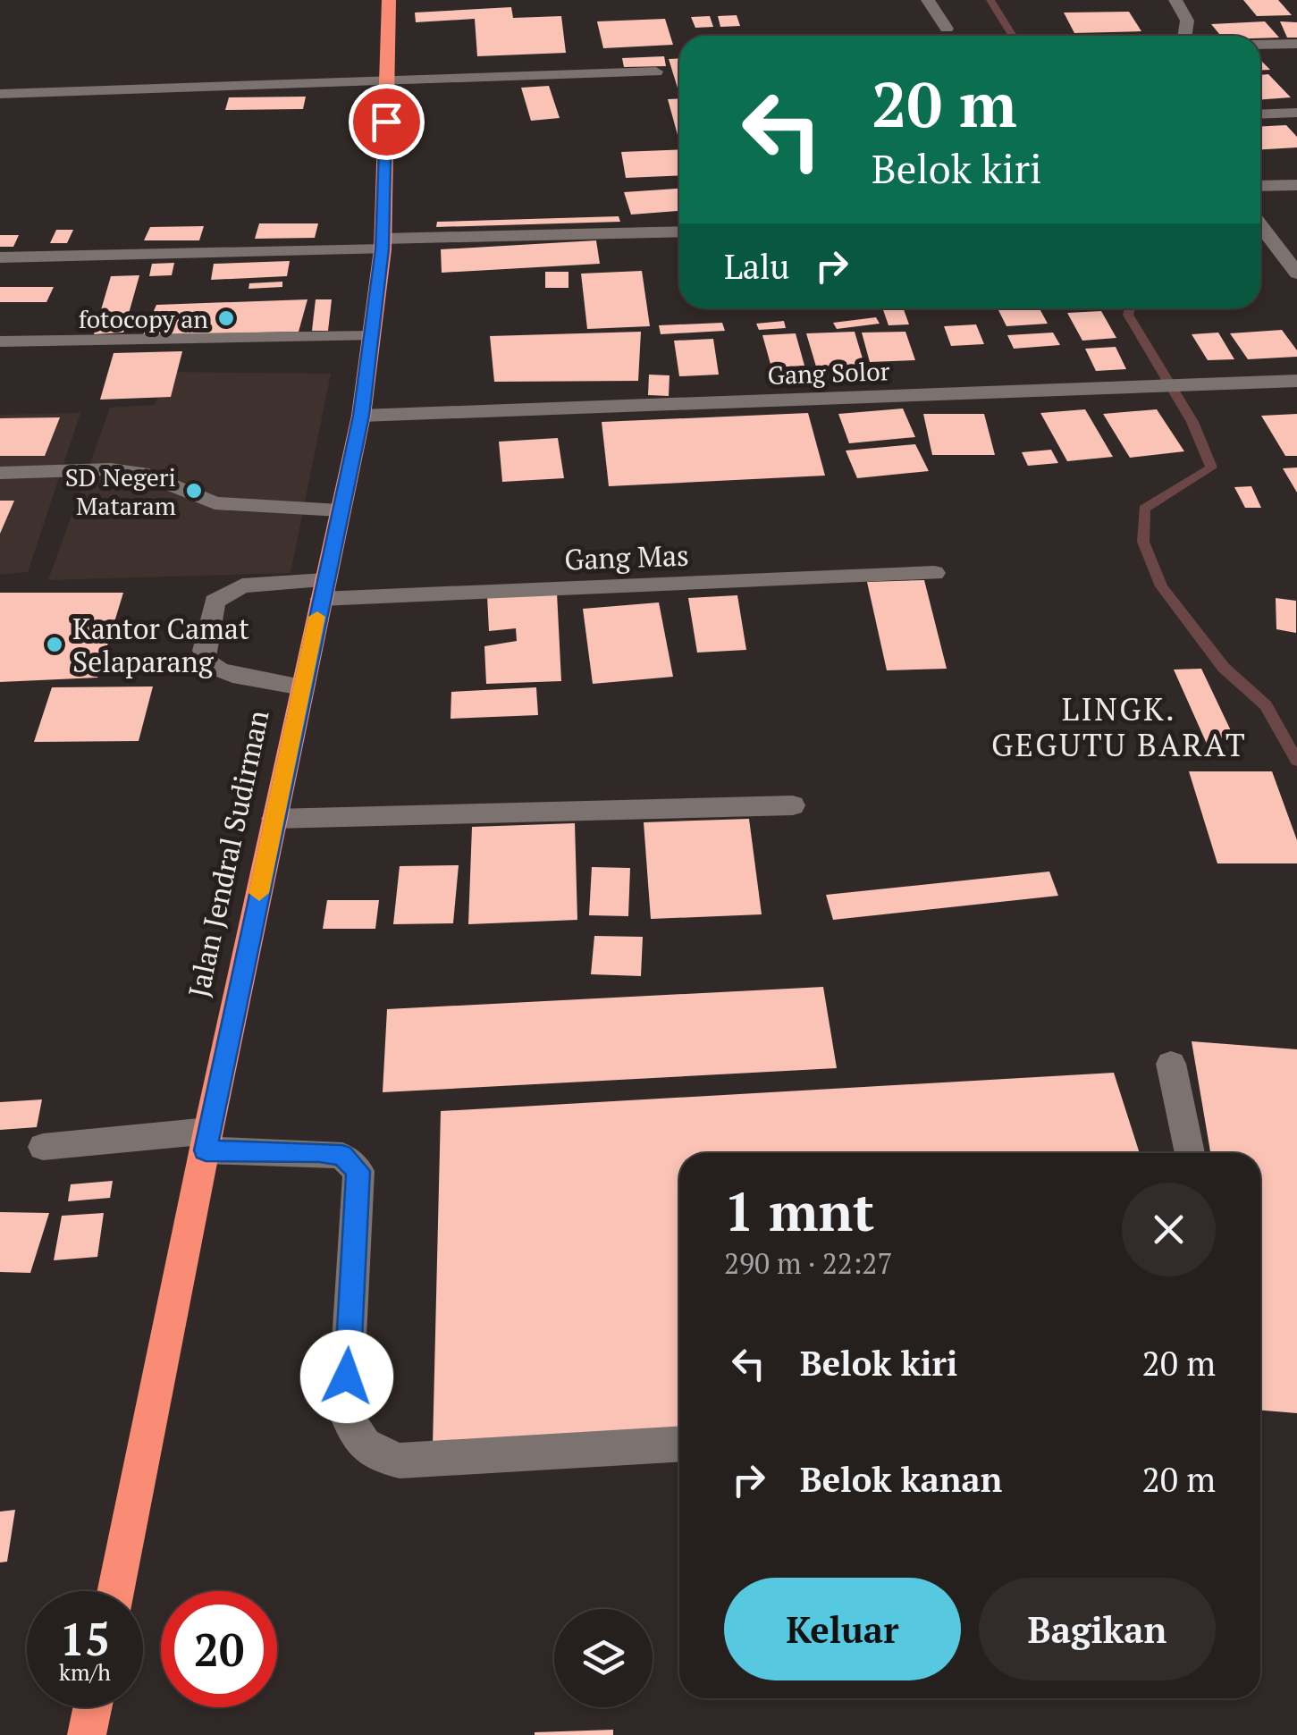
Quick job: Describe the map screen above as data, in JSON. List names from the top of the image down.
{
  "streets": {
    "highway": ["Jalan Jendral Sudirman"],
    "street": ["Gang Solor", "Gang Mas"]
  },
  "crossings": [
    ["Gang Solor", "Jalan Jendral Sudirman"],
    ["Gang Mas", "Jalan Jendral Sudirman"]
  ],
  "districts": ["LINGK. GEGUTU BARAT"],
  "places": ["fotocopy an", "SD Negeri Mataram", "Kantor Camat Selaparang"],
  "page": {
    "turn": ["20 m", "Belok kiri"],
    "then": "Lalu",
    "heading": ["1 mnt", "290 m · 22:27"],
    "list": [
      {
        "name": "Belok kiri",
        "value": "20 m"
      },
      {
        "name": "Belok kanan",
        "value": "20 m"
      }
    ],
    "buttons": ["Keluar", "Bagikan"],
    "speed": "15 km/h",
    "limit": "20"
  }
}
